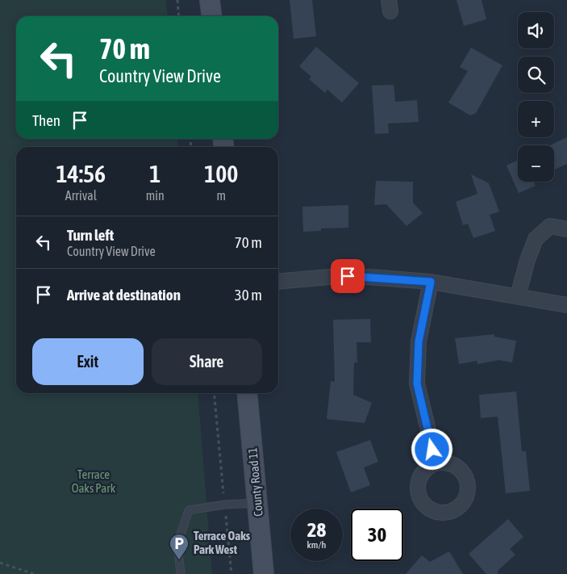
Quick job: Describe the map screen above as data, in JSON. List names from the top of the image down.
{
  "streets": {
    "street": ["County Road 11"]
  },
  "parks": ["Terrace Oaks Park"],
  "places": {
    "parking": ["Terrace Oaks Park West"]
  },
  "page": {
    "map_buttons": ["+", "−"],
    "turn": ["70 m", "Country View Drive"],
    "then": "Then",
    "eta": [
      "14:56",
      "Arrival",
      "1",
      "min",
      "100",
      "m"
    ],
    "list": [
      {
        "name": "Turn left",
        "note": "Country View Drive",
        "value": "70 m"
      },
      {
        "name": "Arrive at destination",
        "value": "30 m"
      }
    ],
    "buttons": ["Exit", "Share"],
    "speed": "28 km/h",
    "limit": "30"
  }
}
